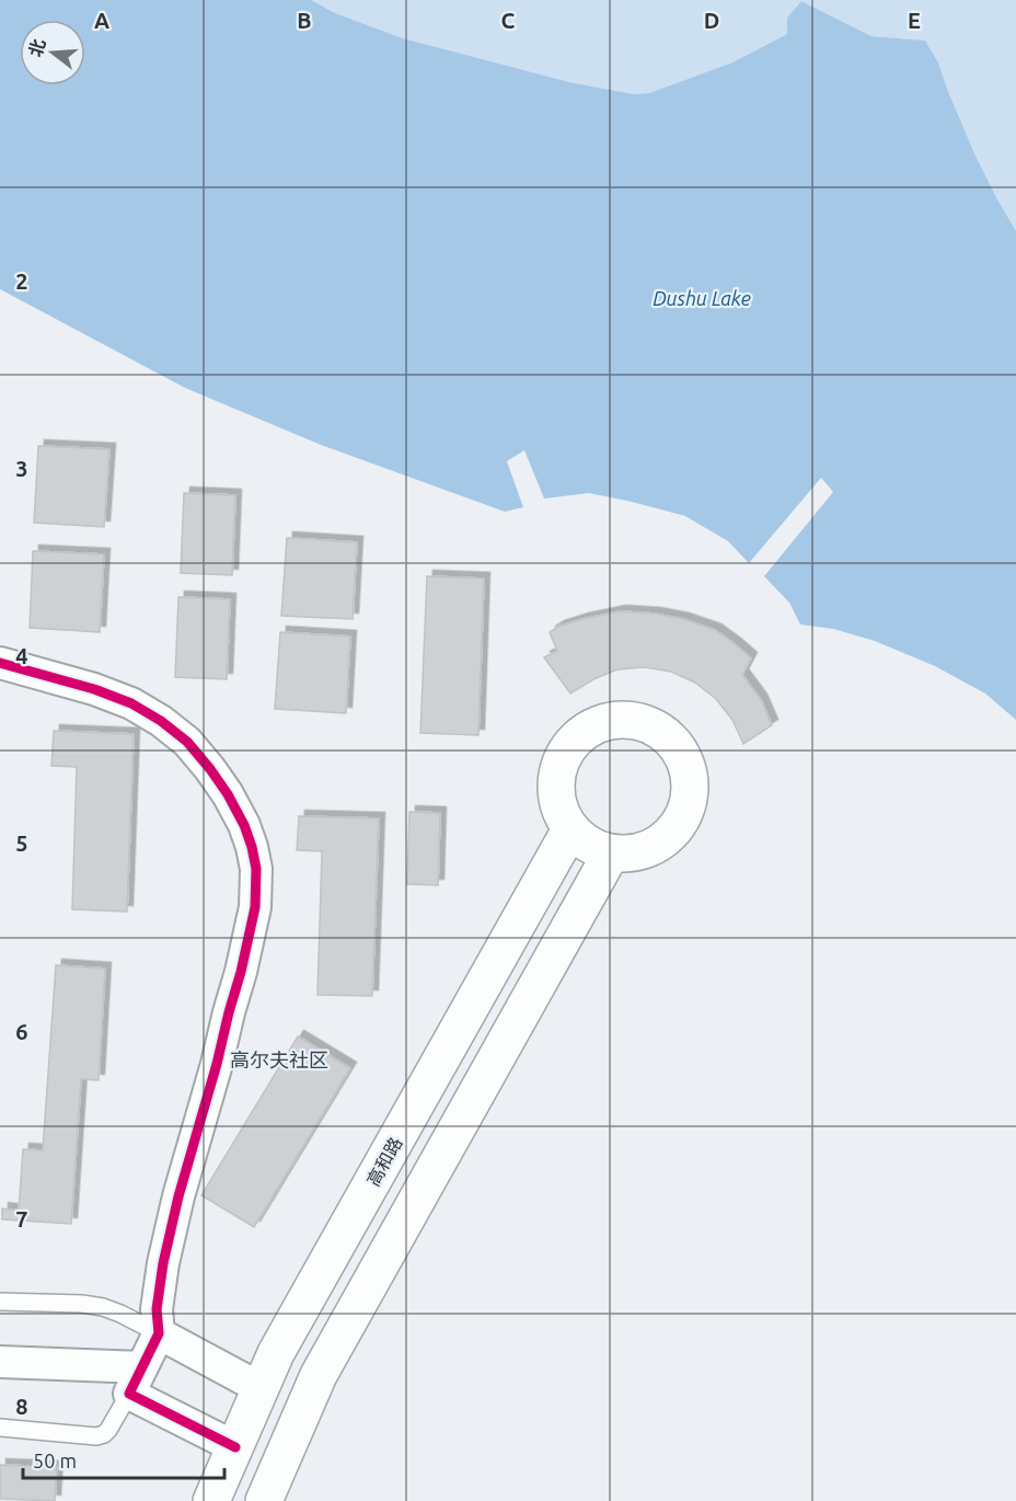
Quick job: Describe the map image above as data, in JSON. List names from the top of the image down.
{
  "streets": {
    "main road": ["高和路"]
  },
  "districts": ["高尔夫社区"],
  "water": ["Dushu Lake"],
  "scale_bar": "50 m",
  "north": "left",
  "grid": {
    "columns": [
      "A",
      "B",
      "C",
      "D",
      "E"
    ],
    "rows": [
      "2",
      "3",
      "4",
      "5",
      "6",
      "7",
      "8"
    ]
  }
}
